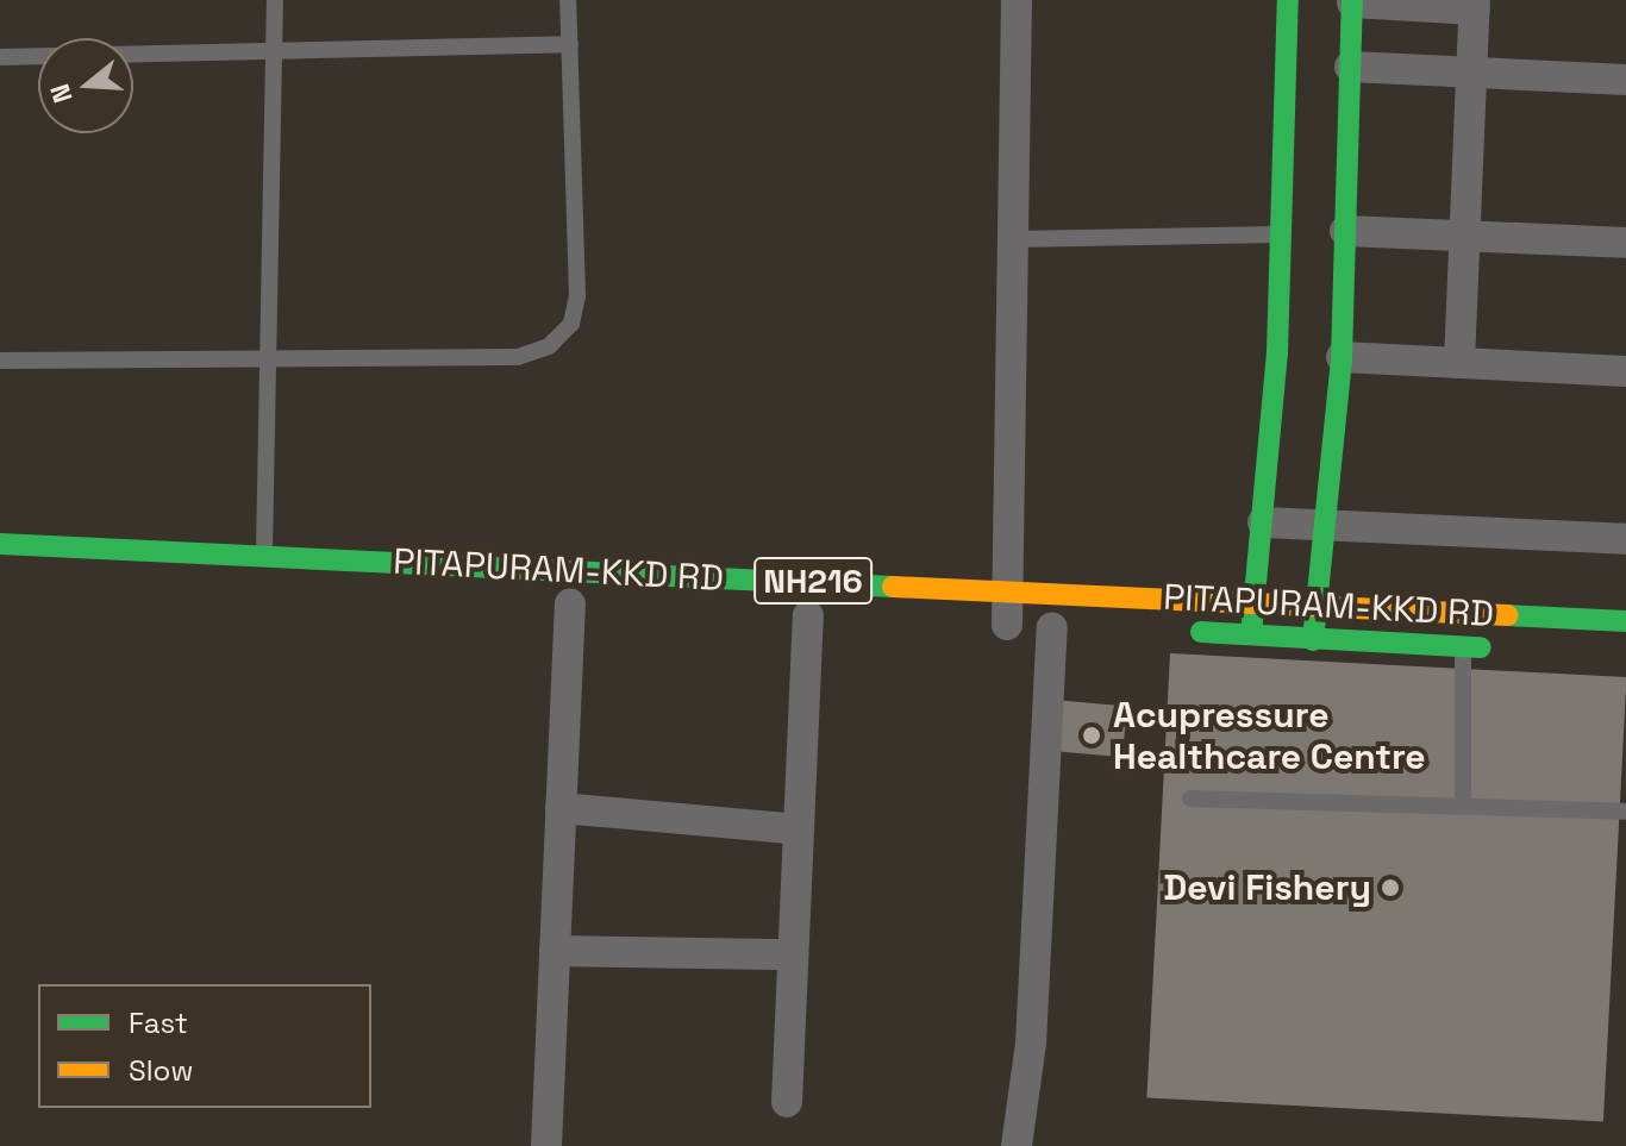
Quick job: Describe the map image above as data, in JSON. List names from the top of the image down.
{
  "streets": {
    "main road": ["PITAPURAM-KKD RD", "NH216"]
  },
  "places": ["Acupressure Healthcare Centre", "Devi Fishery"],
  "legend": ["Fast", "Slow"],
  "north": "left"
}
